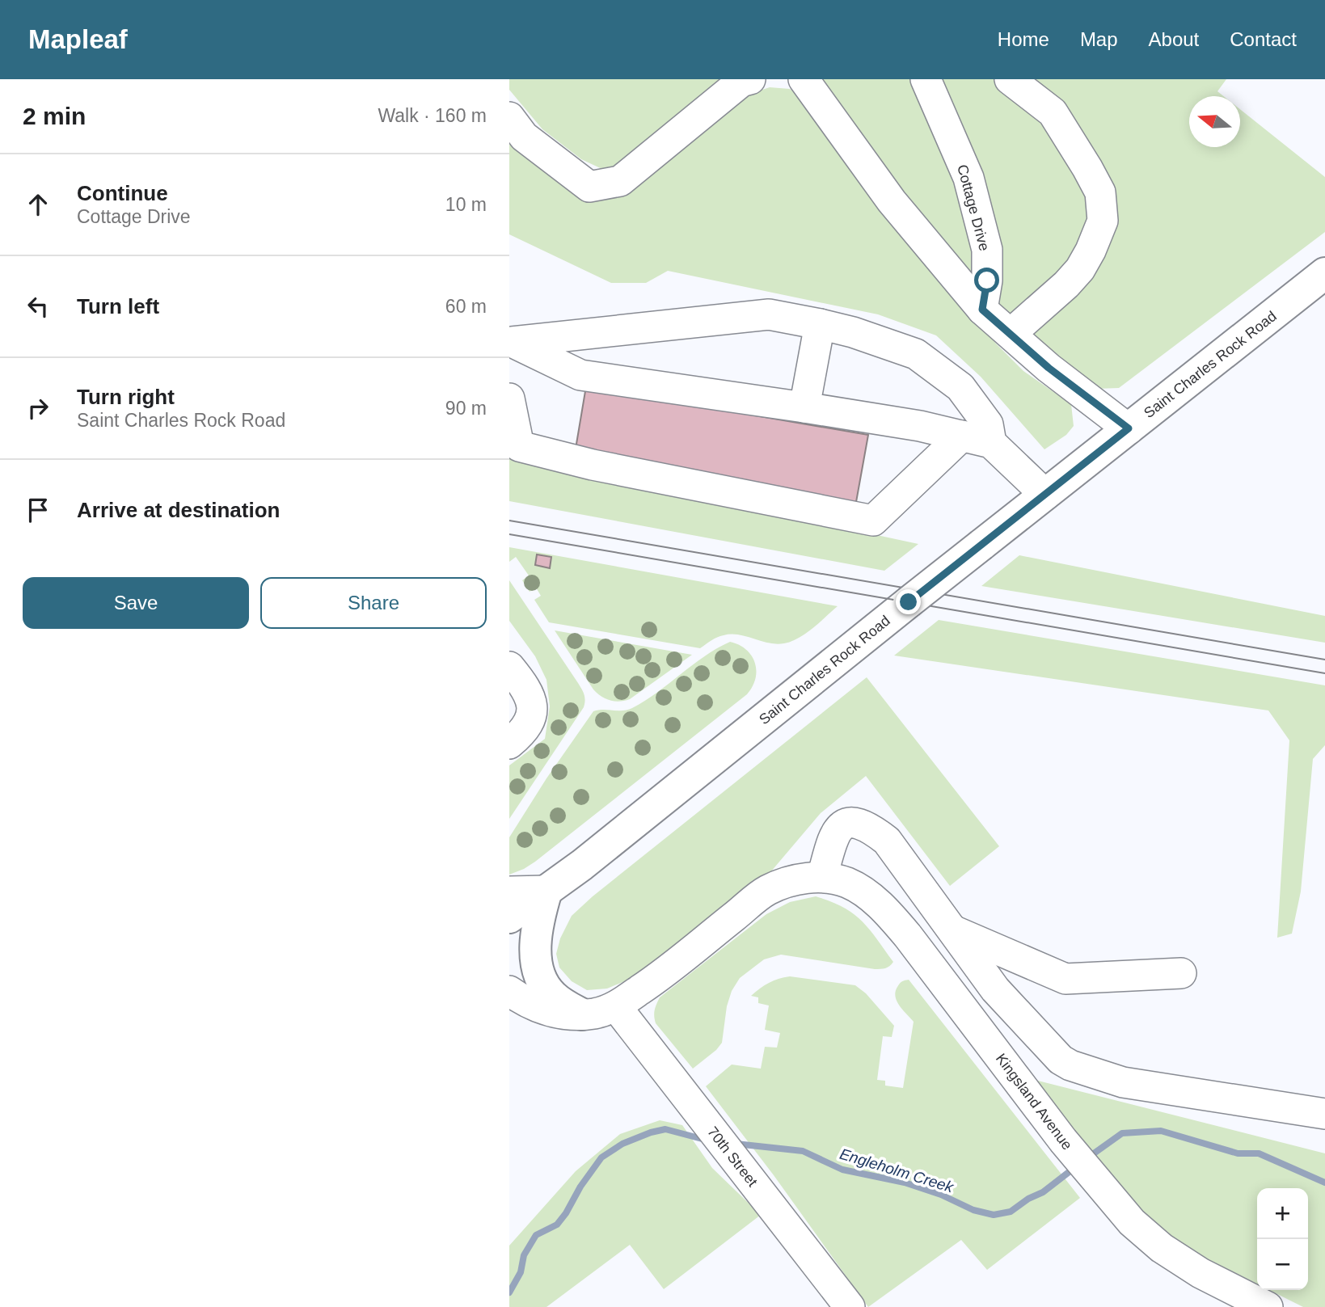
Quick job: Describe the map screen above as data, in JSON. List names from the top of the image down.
{
  "streets": {
    "main road": ["Saint Charles Rock Road"],
    "street": ["Cottage Drive", "Kingsland Avenue", "70th Street"]
  },
  "crossings": [
    ["Kingsland Avenue", "70th Street"]
  ],
  "water": ["Engleholm Creek"],
  "north": "left",
  "page": {
    "header": "Mapleaf",
    "nav": [
      "Home",
      "Map",
      "About",
      "Contact"
    ],
    "heading": ["2 min", "Walk · 160 m"],
    "list": [
      ["Continue", "Cottage Drive", "10 m"],
      ["Turn left", "60 m"],
      ["Turn right", "Saint Charles Rock Road", "90 m"],
      "Arrive at destination"
    ],
    "buttons": ["Save", "Share"],
    "map_buttons": ["+", "−"]
  }
}
